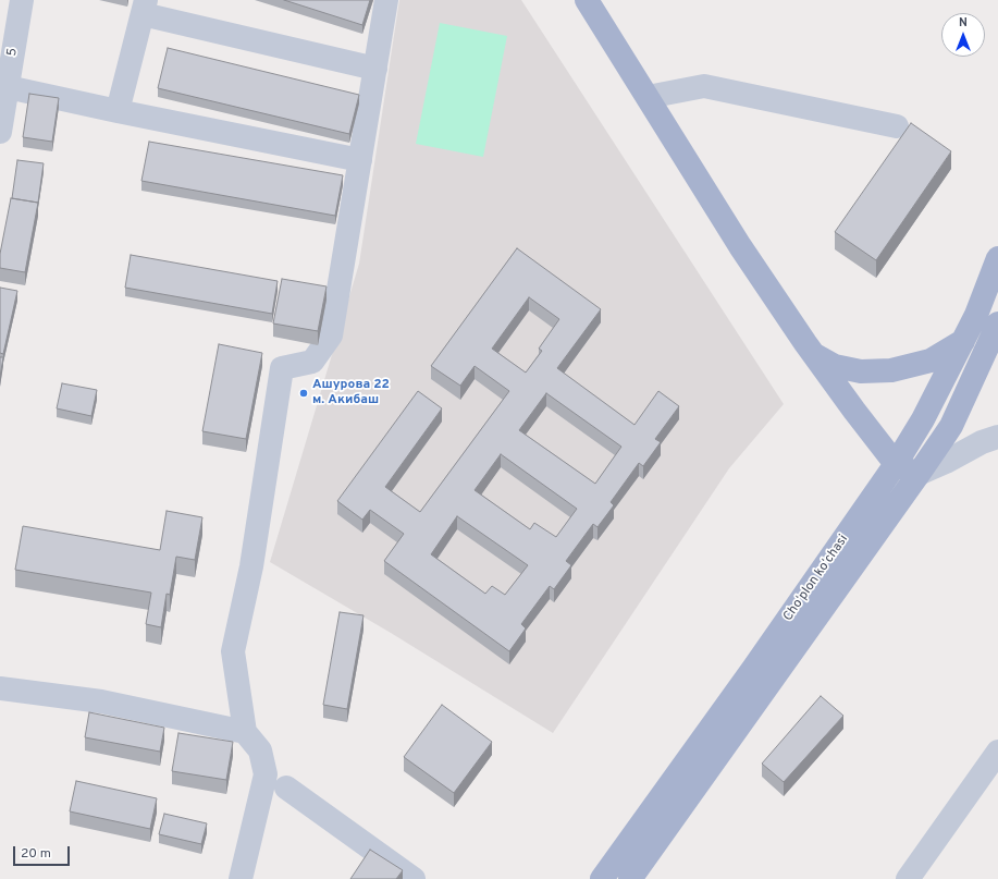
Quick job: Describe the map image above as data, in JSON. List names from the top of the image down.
{
  "streets": {
    "main road": ["Choʻplon koʻchasi"],
    "street": ["5"]
  },
  "places": ["Ашурова 22 м. Акибаш"],
  "scale_bar": "20 m",
  "north": "top"
}
